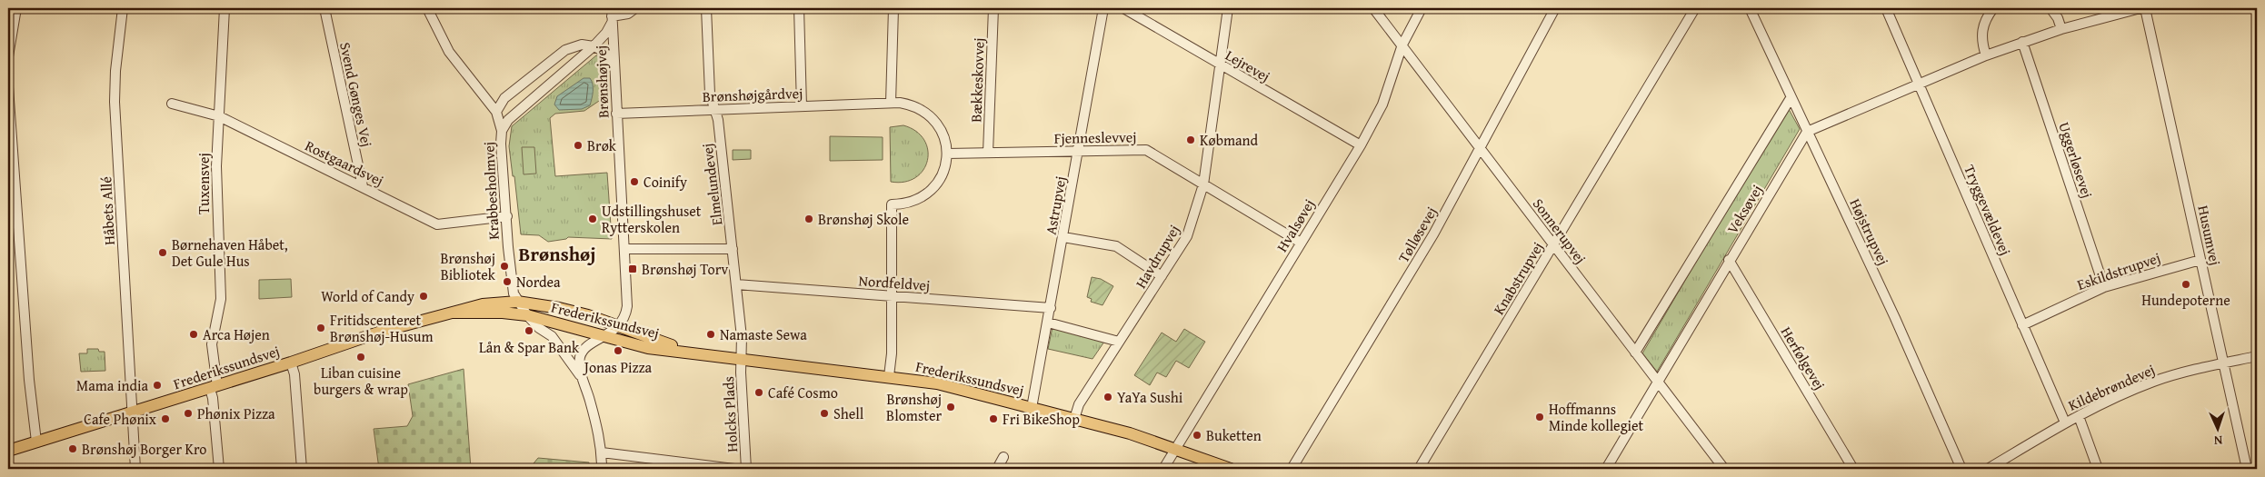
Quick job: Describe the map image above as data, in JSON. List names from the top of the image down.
{
  "streets": {
    "main road": ["Frederikssundsvej"],
    "street": [
      "Lejrevej",
      "Bækkeskovvej",
      "Brønshøjvej",
      "Svend Gønges Vej",
      "Brønshøjgårdvej",
      "Fjenneslevvej",
      "Uggerløsevej",
      "Rostgaardsvej",
      "Tuxensvej",
      "Elmelundevej",
      "Krabbesholmvej",
      "Astrupvej",
      "Veksøvej",
      "Tryggevældevej",
      "Håbets Allé",
      "Hvalsøvej",
      "Sonnerupvej",
      "Højstrupvej",
      "Tølløsevej",
      "Husumvej",
      "Havdrupvej",
      "Eskildstrupvej",
      "Knabstrupvej",
      "Nordfeldvej",
      "Herfølgevej",
      "Kildebrøndevej",
      "Holcks Plads"
    ]
  },
  "crossings": [
    ["Lejrevej", "Hvalsøvej"],
    ["Lejrevej", "Havdrupvej"],
    ["Bækkeskovvej", "Fjenneslevvej"],
    ["Brønshøjvej", "Brønshøjgårdvej"],
    ["Brønshøjvej", "Krabbesholmvej"],
    ["Brønshøjvej", "Frederikssundsvej"],
    ["Svend Gønges Vej", "Rostgaardsvej"],
    ["Brønshøjgårdvej", "Fjenneslevvej"],
    ["Brønshøjgårdvej", "Elmelundevej"],
    ["Fjenneslevvej", "Astrupvej"],
    ["Fjenneslevvej", "Hvalsøvej"],
    ["Fjenneslevvej", "Havdrupvej"],
    ["Uggerløsevej", "Eskildstrupvej"],
    ["Rostgaardsvej", "Tuxensvej"],
    ["Rostgaardsvej", "Krabbesholmvej"],
    ["Tuxensvej", "Frederikssundsvej"],
    ["Elmelundevej", "Nordfeldvej"],
    ["Elmelundevej", "Frederikssundsvej"],
    ["Elmelundevej", "Holcks Plads"],
    ["Krabbesholmvej", "Frederikssundsvej"],
    ["Astrupvej", "Nordfeldvej"],
    ["Astrupvej", "Frederikssundsvej"],
    ["Veksøvej", "Sonnerupvej"],
    ["Veksøvej", "Højstrupvej"],
    ["Veksøvej", "Herfølgevej"],
    ["Tryggevældevej", "Eskildstrupvej"],
    ["Tryggevældevej", "Kildebrøndevej"],
    ["Håbets Allé", "Frederikssundsvej"],
    ["Hvalsøvej", "Sonnerupvej"],
    ["Hvalsøvej", "Frederikssundsvej"],
    ["Sonnerupvej", "Tølløsevej"],
    ["Sonnerupvej", "Knabstrupvej"],
    ["Husumvej", "Eskildstrupvej"],
    ["Husumvej", "Kildebrøndevej"],
    ["Havdrupvej", "Frederikssundsvej"],
    ["Frederikssundsvej", "Holcks Plads"]
  ],
  "districts": ["Brønshøj"],
  "places": {
    "other": [
      "Købmand",
      "Brøk",
      "Coinify",
      "Udstillingshuset Rytterskolen",
      "Brønshøj Skole",
      "Børnehaven Håbet, Det Gule Hus",
      "Brønshøj Bibliotek",
      "Nordea",
      "Hundepoterne",
      "World of Candy",
      "Fritidscenteret Brønshøj-Husum",
      "Lån & Spar Bank",
      "Arca Højen",
      "Namaste Sewa",
      "Jonas Pizza",
      "Liban cuisine burgers & wrap",
      "Mama india",
      "Café Cosmo",
      "YaYa Sushi",
      "Brønshøj Blomster",
      "Phønix Pizza",
      "Shell",
      "Hoffmanns Minde kollegiet",
      "Cafe Phønix",
      "Fri BikeShop",
      "Buketten",
      "Brønshøj Borger Kro"
    ],
    "transit": ["Brønshøj Torv"]
  },
  "north": "bottom"
}
